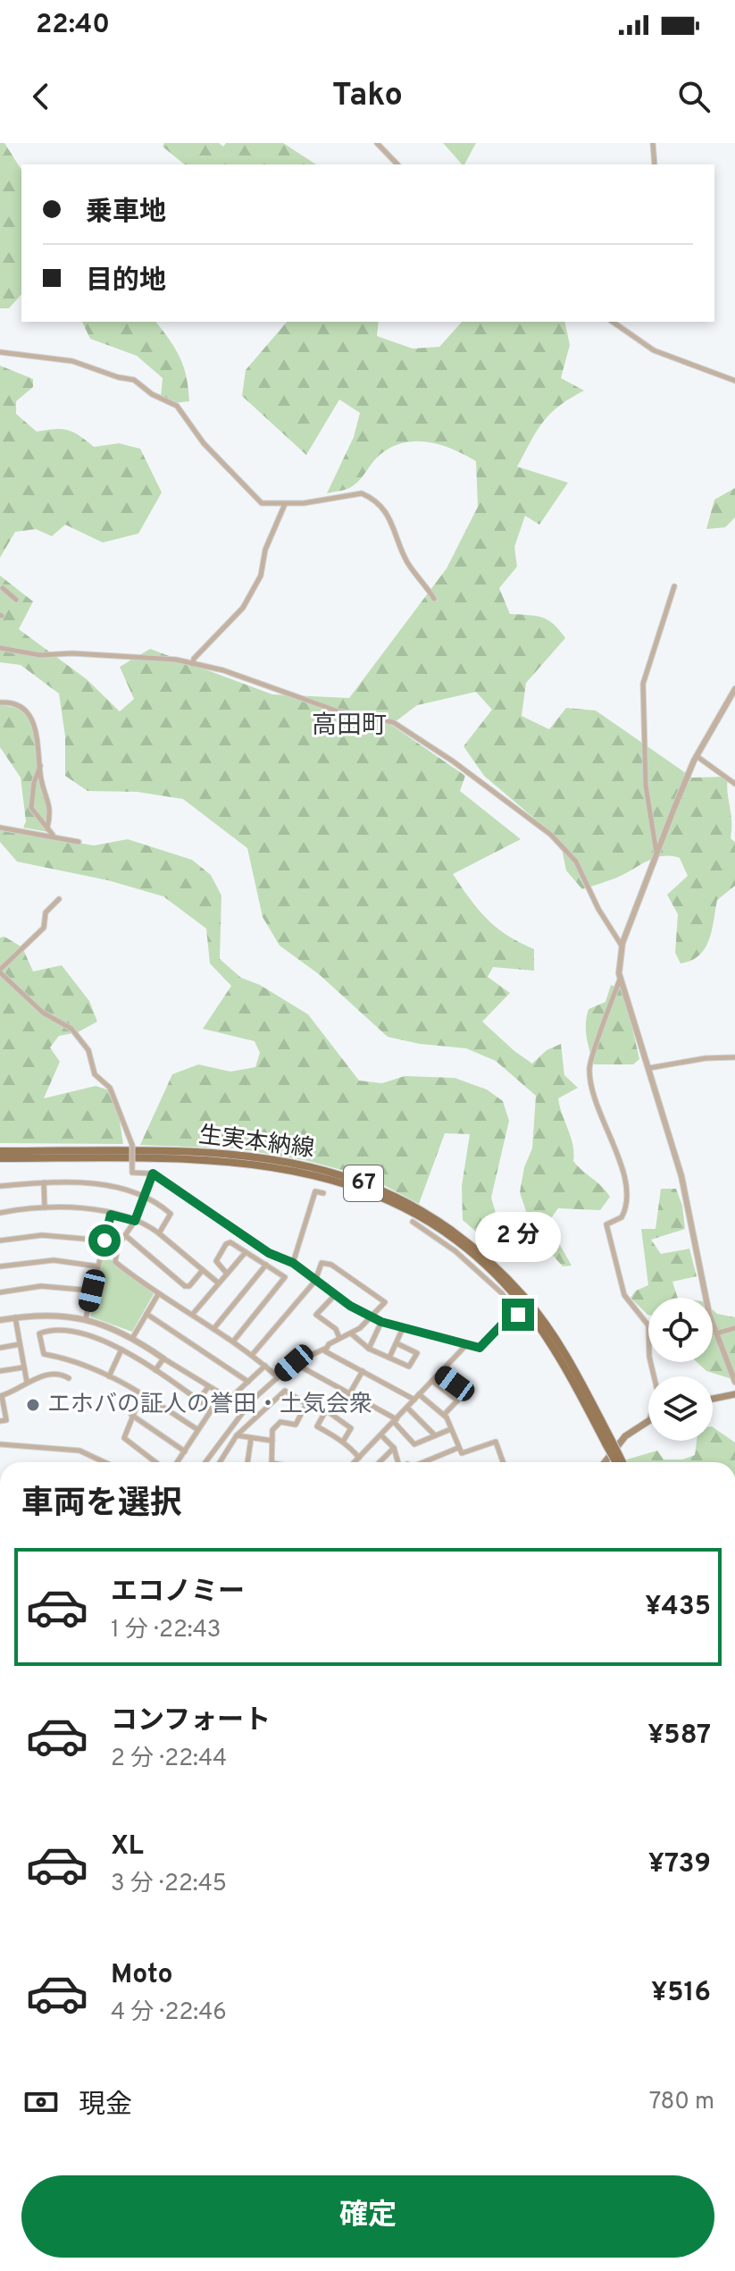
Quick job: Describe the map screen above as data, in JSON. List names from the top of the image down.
{
  "streets": {
    "main road": ["生実本納線", "67"]
  },
  "districts": ["高田町"],
  "places": ["エホバの証人の誉田・土気会衆"],
  "page": {
    "status": "22:40",
    "header": "Tako",
    "banner": ["乗車地", "目的地"],
    "bubble": "2 分",
    "heading": "車両を選択",
    "list": [
      {
        "name": "エコノミー",
        "note": "1 分 · 22:43",
        "value": "¥435"
      },
      {
        "name": "コンフォート",
        "note": "2 分 · 22:44",
        "value": "¥587"
      },
      {
        "name": "XL",
        "note": "3 分 · 22:45",
        "value": "¥739"
      },
      {
        "name": "Moto",
        "note": "4 分 · 22:46",
        "value": "¥516"
      }
    ],
    "pay": ["現金", "780 m"],
    "buttons": "確定"
  }
}
